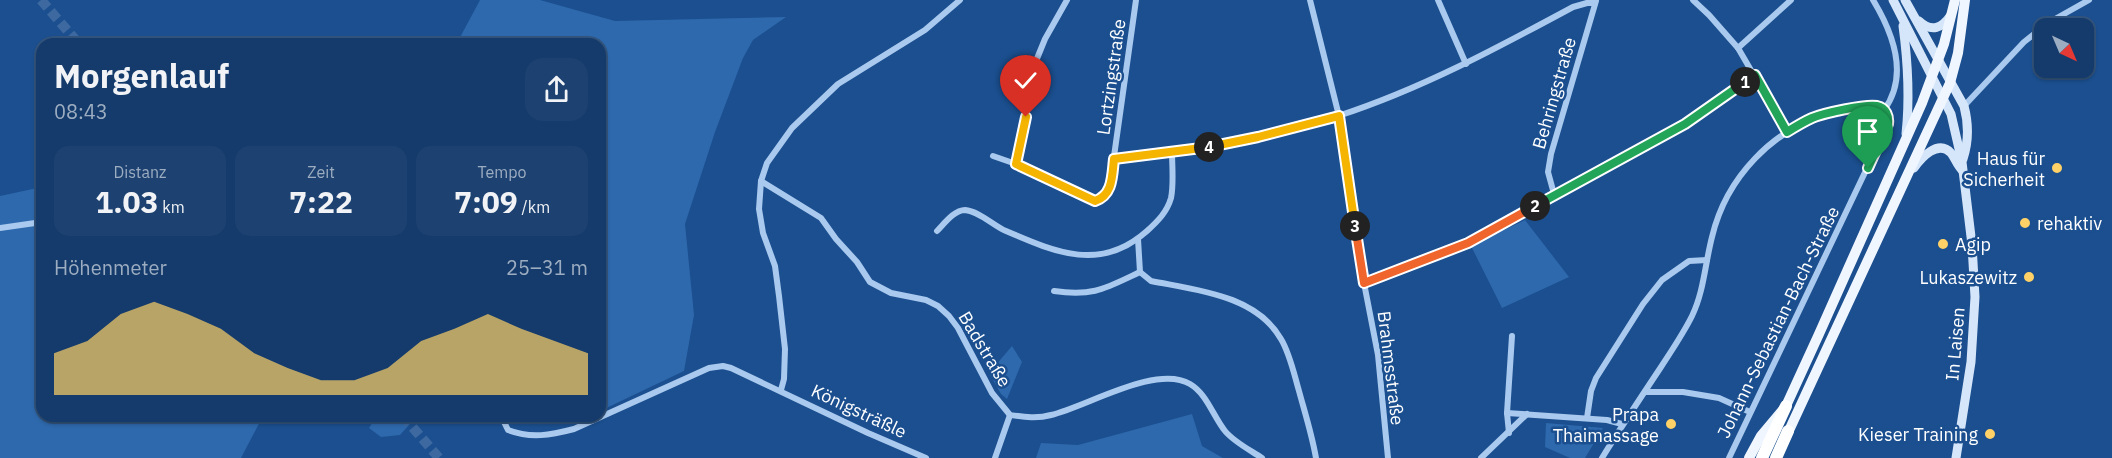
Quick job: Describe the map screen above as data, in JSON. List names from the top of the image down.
{
  "streets": {
    "street": [
      "Lortzingstraße",
      "Behringstraße",
      "Johann-Sebastian-Bach-Straße",
      "In Laisen",
      "Badstraße",
      "Brahmsstraße",
      "Königsträßle"
    ]
  },
  "places": [
    "Haus für Sicherheit",
    "rehaktiv",
    "Agip",
    "Lukaszewitz",
    "Prapa Thaimassage",
    "Kieser Training"
  ],
  "north": "bottom right",
  "page": {
    "heading": ["Morgenlauf", "08:43"],
    "pins": [
      "1",
      "4",
      "2",
      "3"
    ],
    "stats": [
      ["Distanz", "1.03 km"],
      ["Zeit", "7:22"],
      ["Tempo", "7:09 /km"]
    ],
    "chart": ["Höhenmeter", "25–31 m"]
  }
}
